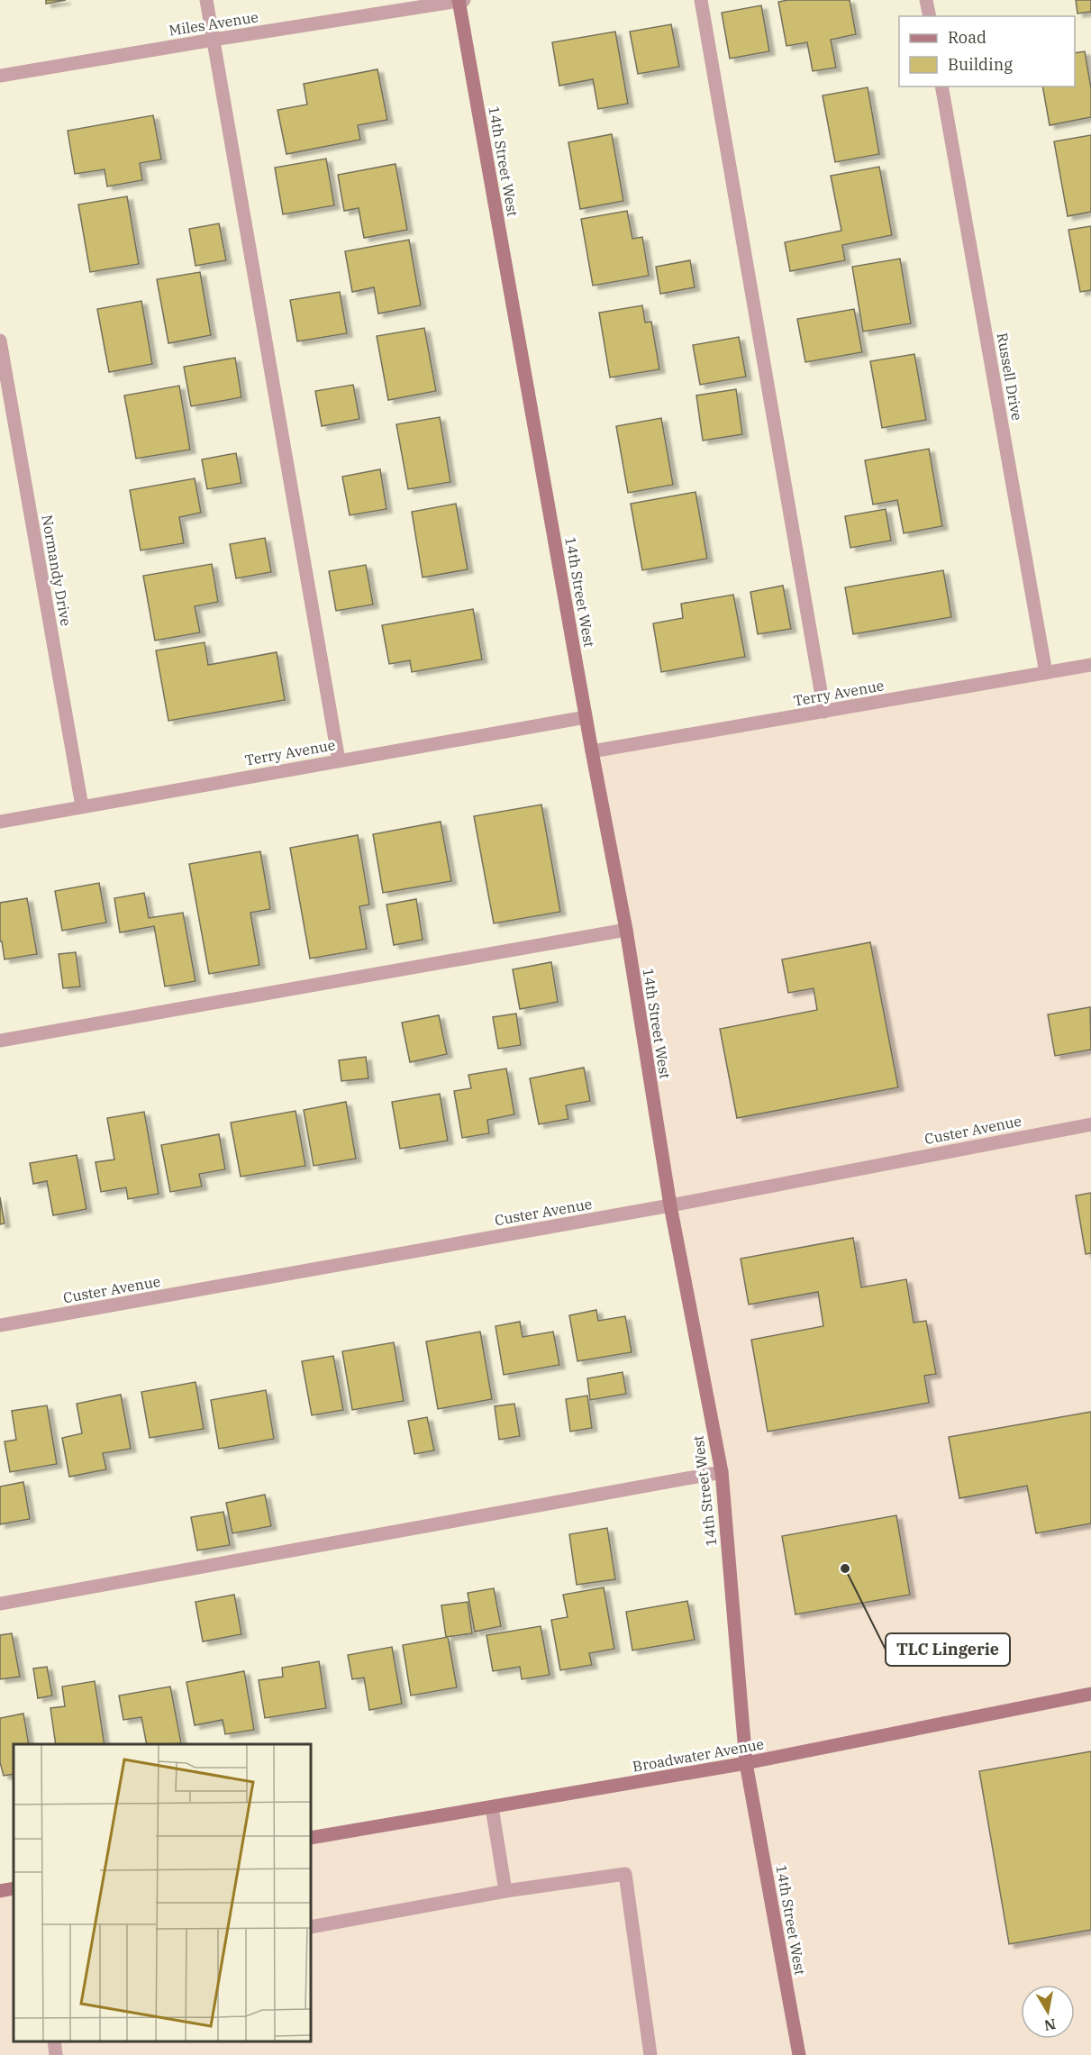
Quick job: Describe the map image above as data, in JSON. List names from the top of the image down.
{
  "streets": {
    "street": [
      "Miles Avenue",
      "14th Street West",
      "Russell Drive",
      "Normandy Drive",
      "Terry Avenue",
      "Custer Avenue",
      "Broadwater Avenue"
    ]
  },
  "crossings": [
    ["Miles Avenue", "14th Street West"],
    ["14th Street West", "Terry Avenue"],
    ["14th Street West", "Custer Avenue"],
    ["14th Street West", "Broadwater Avenue"],
    ["Russell Drive", "Terry Avenue"],
    ["Normandy Drive", "Terry Avenue"]
  ],
  "places": ["TLC Lingerie"],
  "legend": ["Road", "Building"],
  "north": "bottom"
}
